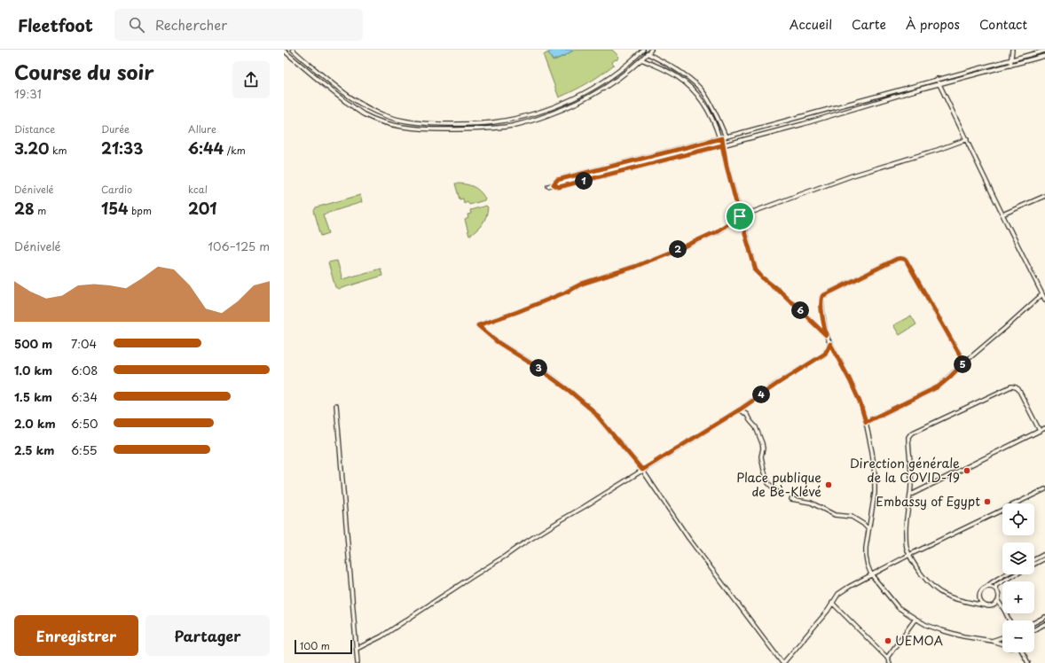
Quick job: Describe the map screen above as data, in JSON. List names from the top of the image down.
{
  "places": [
    "Direction générale de la COVID-19",
    "Place publique de Bè-Klévé",
    "Embassy of Egypt",
    "UEMOA"
  ],
  "scale_bar": "100 m",
  "page": {
    "header": "Fleetfoot",
    "search": "Rechercher",
    "nav": [
      "Accueil",
      "Carte",
      "À propos",
      "Contact"
    ],
    "heading": ["Course du soir", "19:31"],
    "stats": [
      ["Distance", "3.20 km"],
      ["Durée", "21:33"],
      ["Allure", "6:44 /km"],
      ["Dénivelé", "28 m"],
      ["Cardio", "154 bpm"],
      ["kcal", "201"]
    ],
    "pins": [
      "1",
      "2",
      "6",
      "5",
      "3",
      "4"
    ],
    "chart": ["Dénivelé", "106–125 m"],
    "list": [
      {
        "name": "500 m",
        "note": "7:04"
      },
      {
        "name": "1.0 km",
        "note": "6:08"
      },
      {
        "name": "1.5 km",
        "note": "6:34"
      },
      {
        "name": "2.0 km",
        "note": "6:50"
      },
      {
        "name": "2.5 km",
        "note": "6:55"
      }
    ],
    "map_buttons": ["+", "−"],
    "buttons": ["Enregistrer", "Partager"],
    "scale": "100 m"
  }
}
